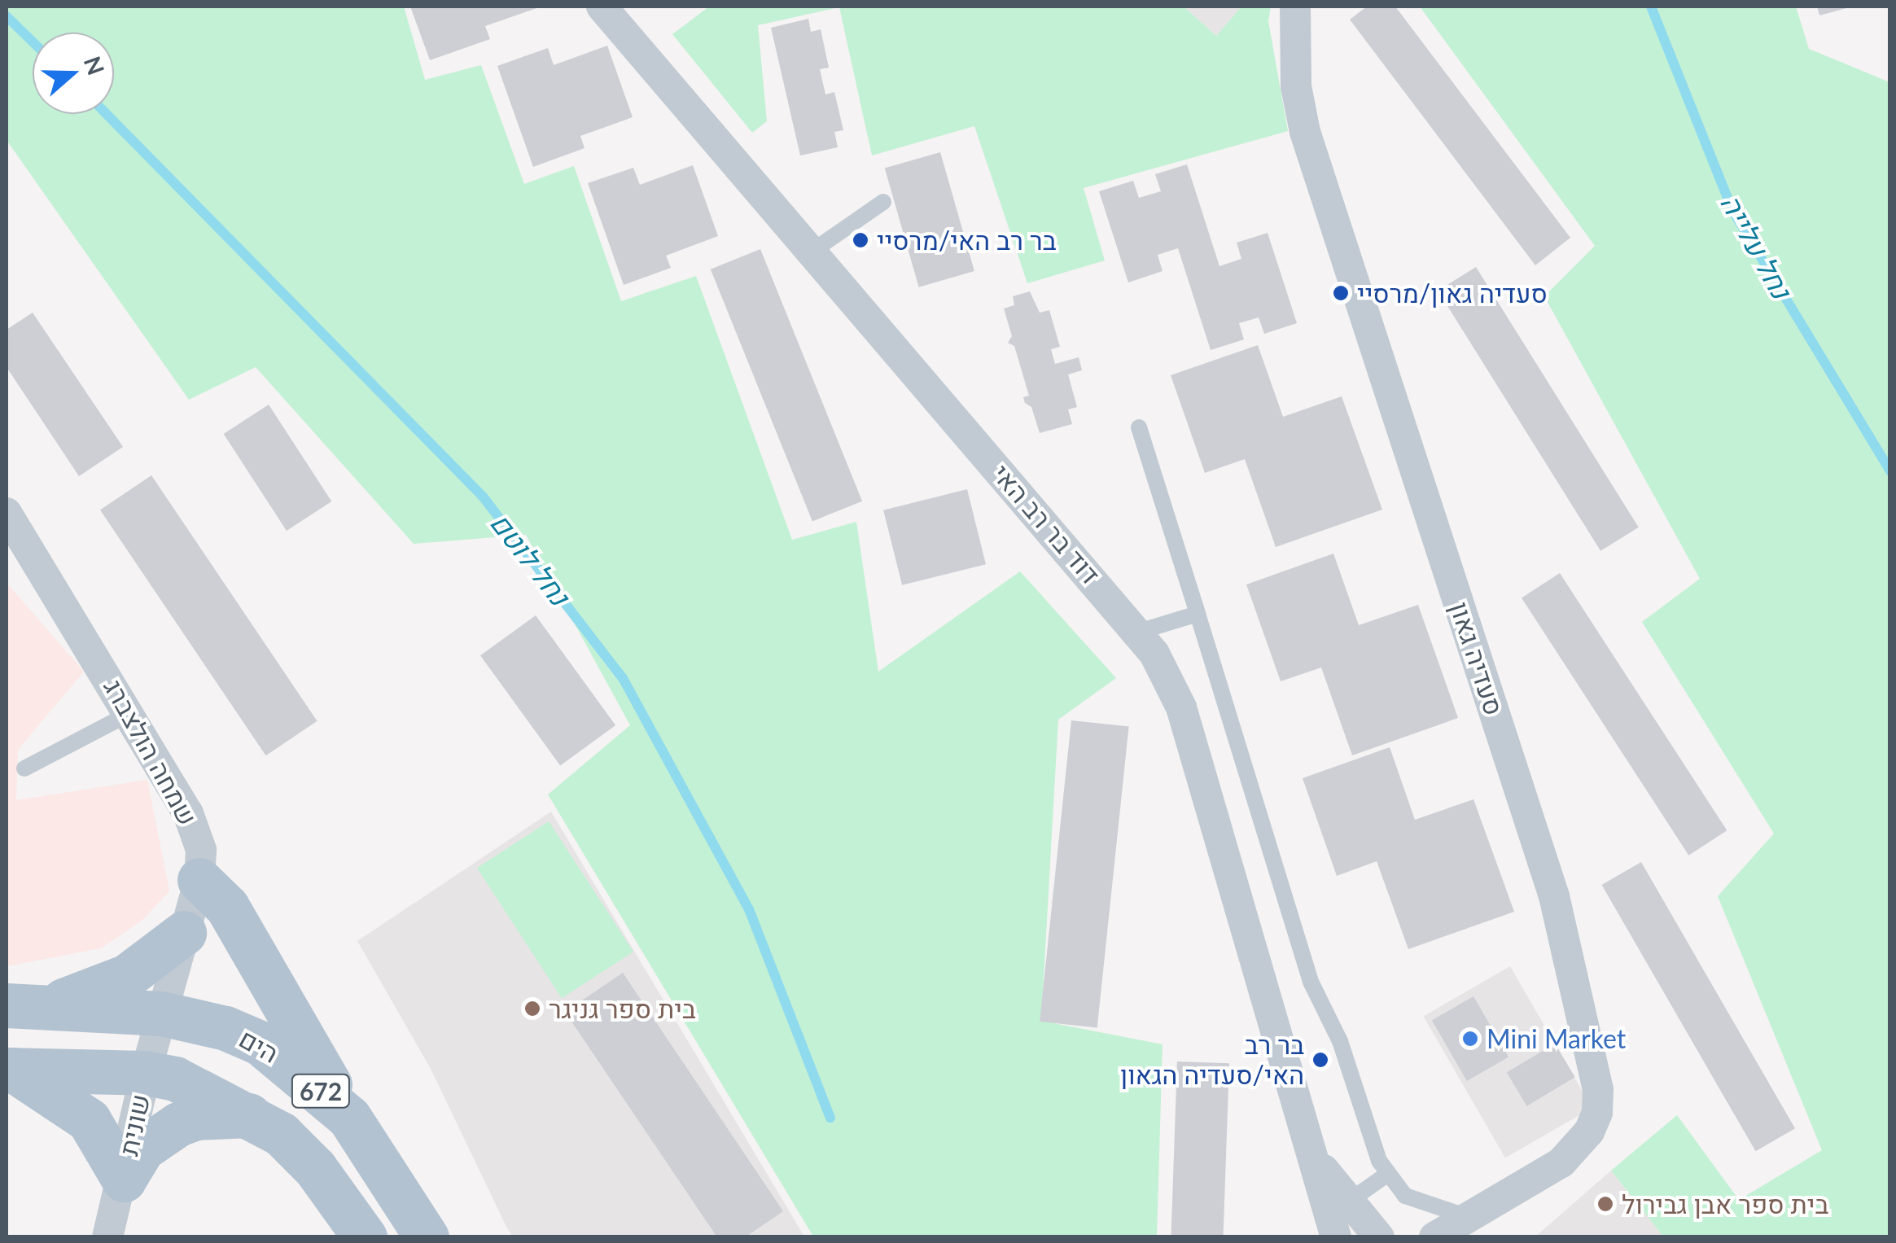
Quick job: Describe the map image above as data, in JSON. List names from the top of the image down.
{
  "streets": {
    "main road": ["הים", "672"],
    "street": [
      "דוד בר רב האי",
      "סעדיה גאון",
      "שמחה הולצברג",
      "שונית"
    ]
  },
  "crossings": [
    ["שמחה הולצברג", "הים"],
    ["שמחה הולצברג", "שונית"],
    ["הים", "שונית"],
    ["672", "שונית"]
  ],
  "water": ["נחל עלייה", "נחל לוטם"],
  "places": [
    "בר רב האי/מרסיי",
    "סעדיה גאון/מרסיי",
    "בית ספר גניגר",
    "Mini Market",
    "בר רב האי/סעדיה הגאון",
    "בית ספר אבן גבירול"
  ],
  "north": "right"
}
